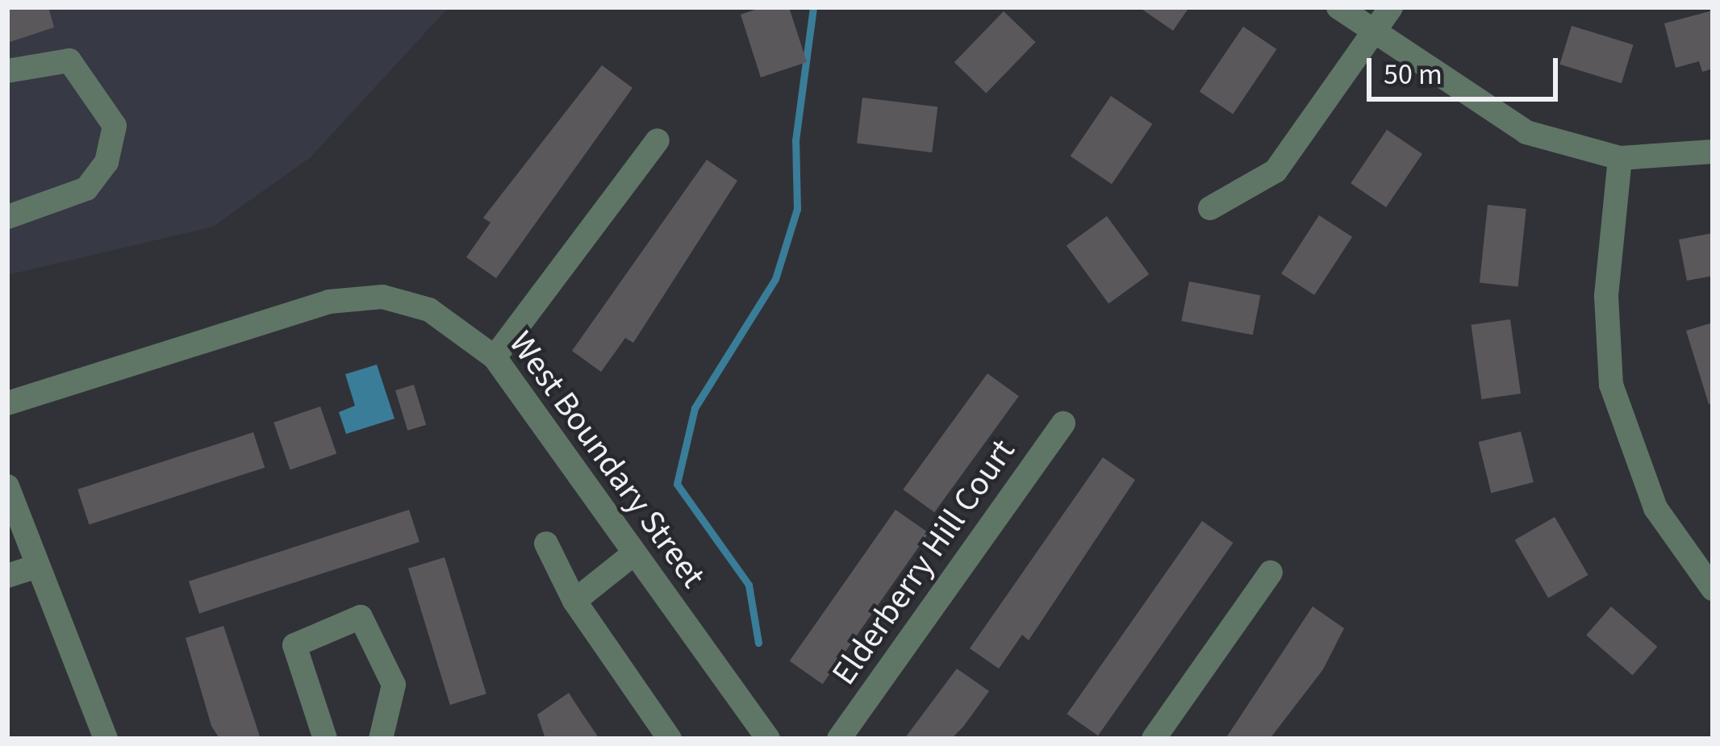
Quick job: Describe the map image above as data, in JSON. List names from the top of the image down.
{
  "streets": {
    "street": ["West Boundary Street", "Elderberry Hill Court"]
  },
  "scale_bar": "50 m"
}
